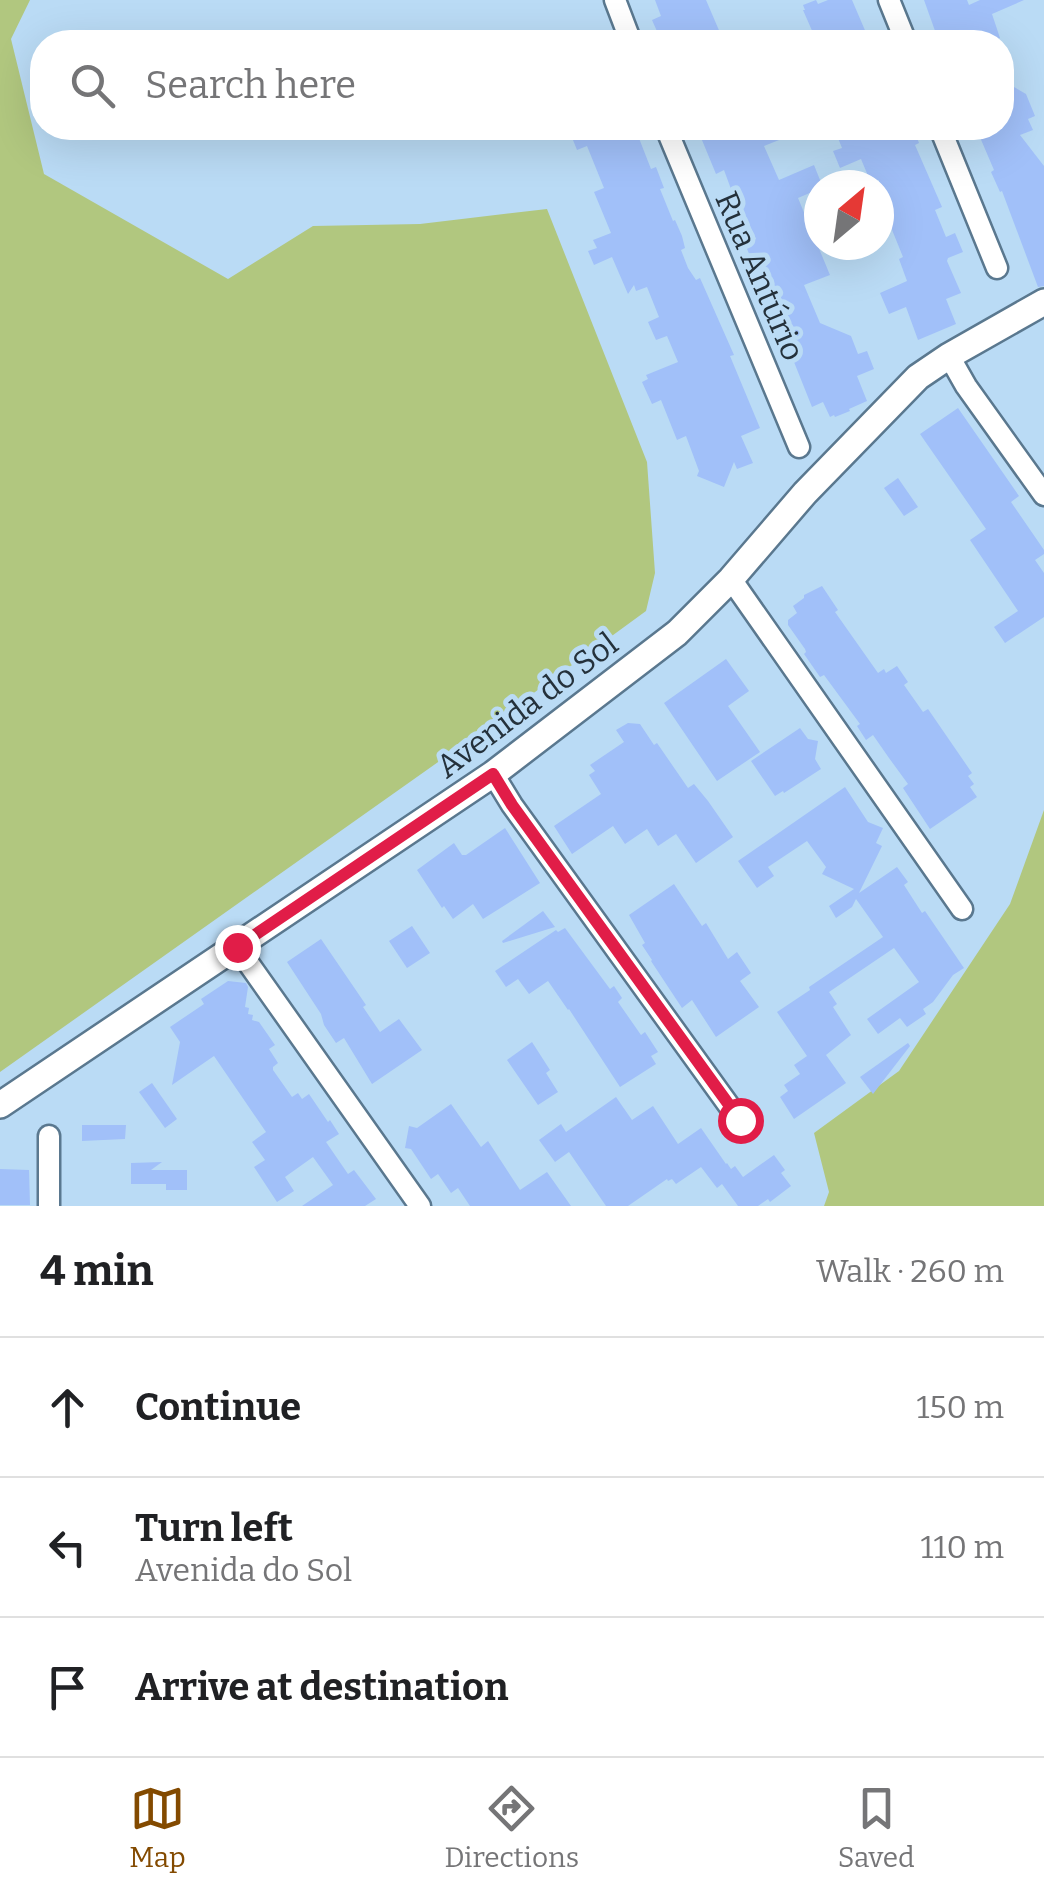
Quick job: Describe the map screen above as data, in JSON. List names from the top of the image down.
{
  "streets": {
    "street": ["Rua Antúrio", "Avenida do Sol"]
  },
  "north": "top right",
  "page": {
    "search": "Search here",
    "heading": ["4 min", "Walk · 260 m"],
    "list": [
      ["Continue", "150 m"],
      ["Turn left", "Avenida do Sol", "110 m"],
      "Arrive at destination"
    ],
    "nav": ["Map", "Directions", "Saved"]
  }
}
